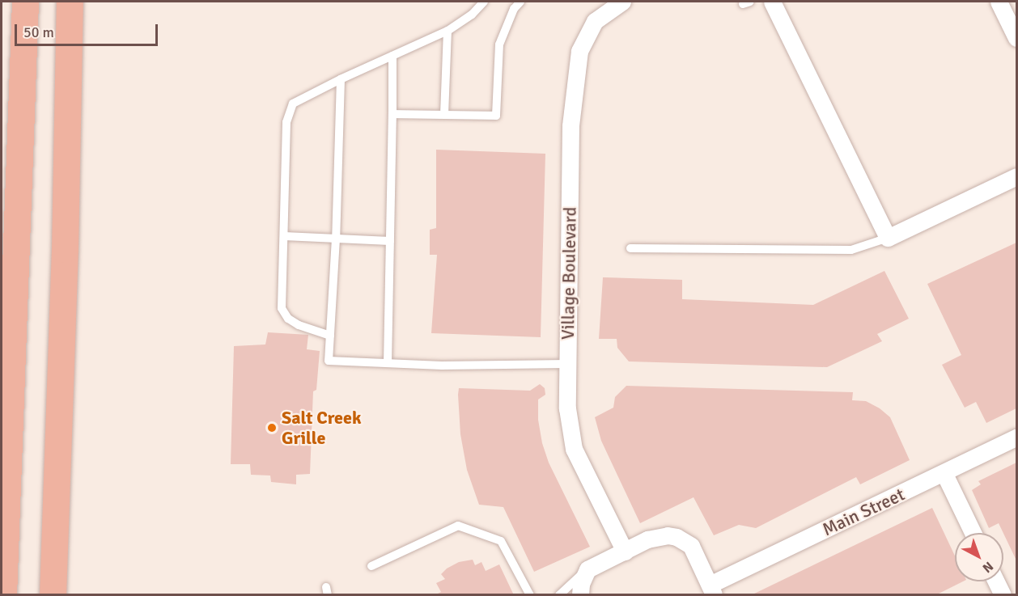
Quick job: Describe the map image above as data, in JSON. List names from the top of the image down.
{
  "streets": {
    "street": ["Village Boulevard", "Main Street"]
  },
  "places": ["Salt Creek Grille"],
  "scale_bar": "50 m",
  "north": "bottom right"
}
